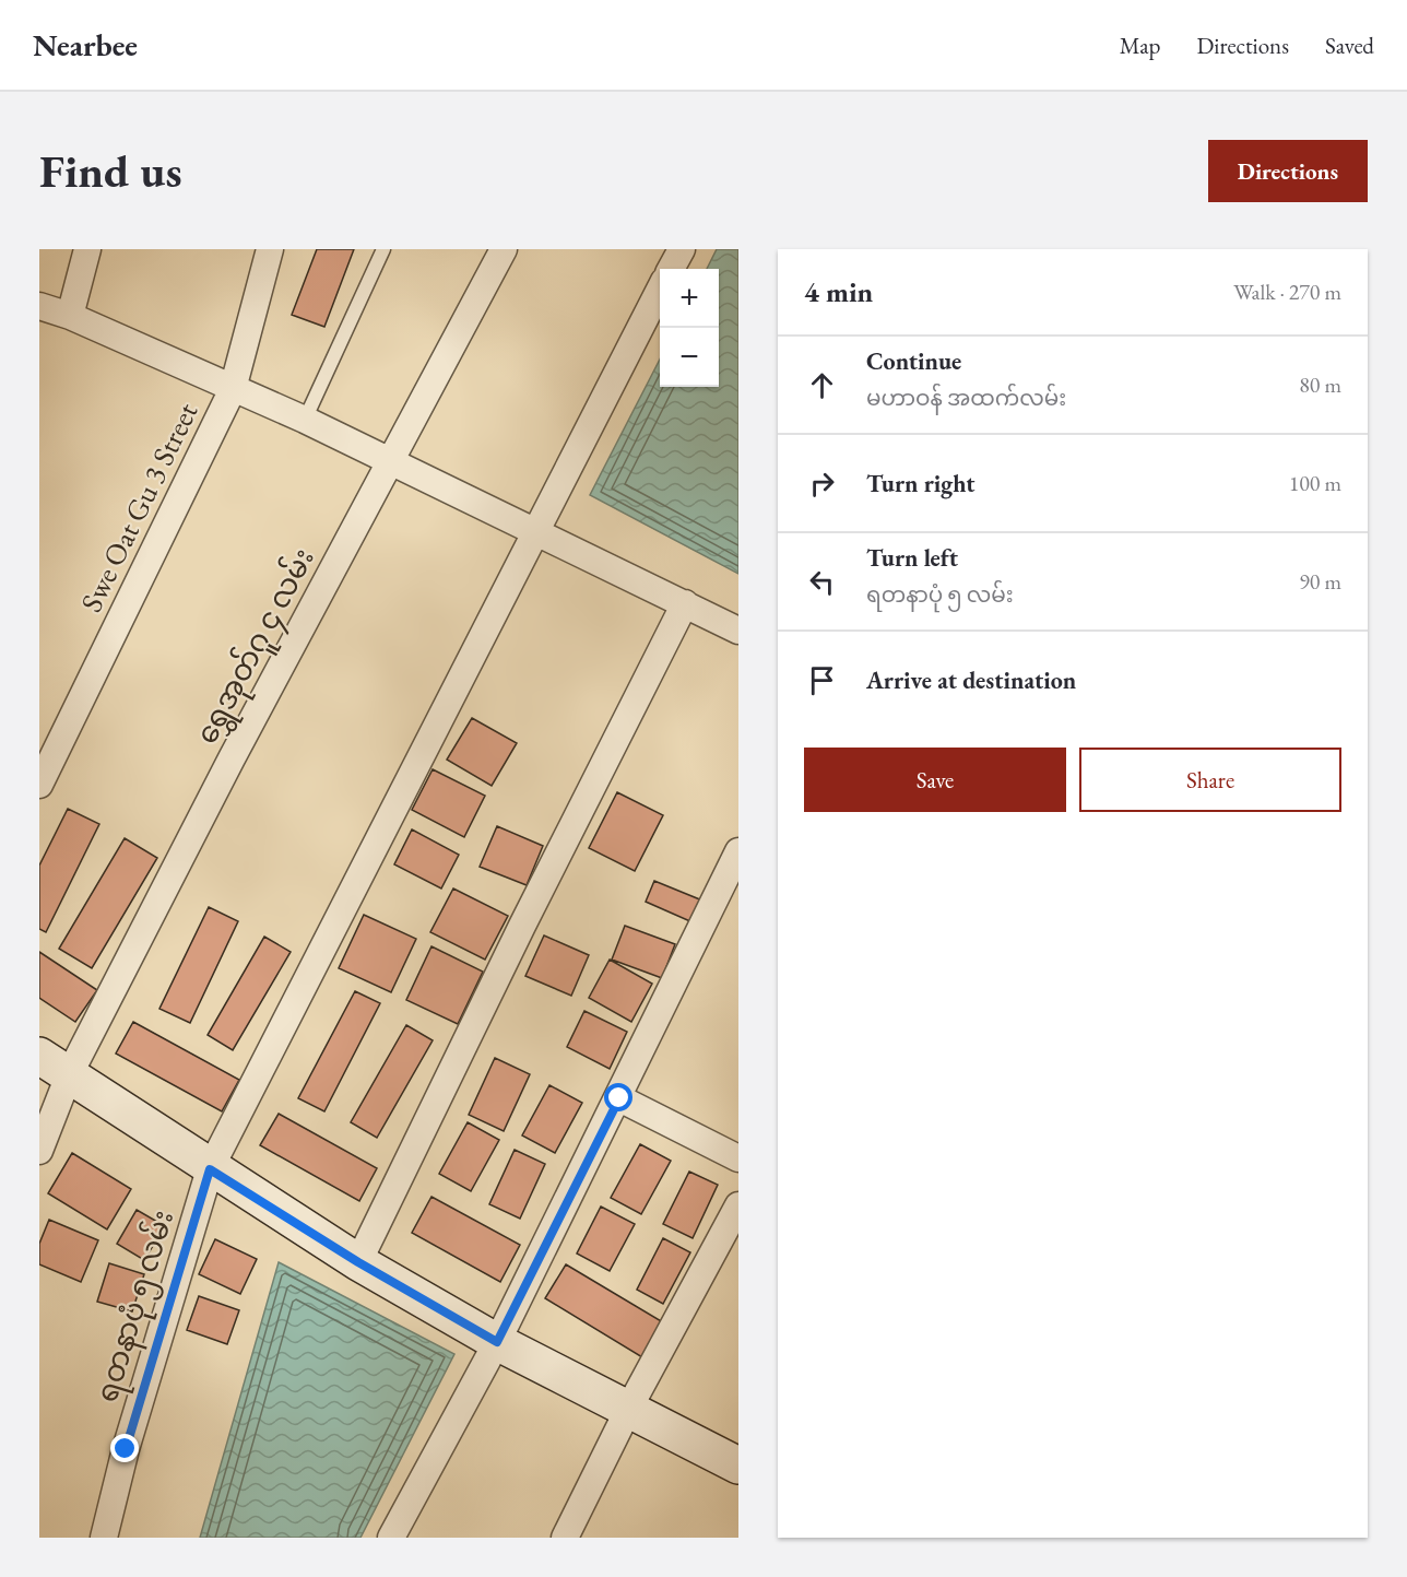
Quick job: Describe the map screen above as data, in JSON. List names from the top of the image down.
{
  "streets": {
    "street": ["Swe Oat Gu 3 Street", "ရွှေအုတ်ဂူ ၄ လမ်း", "ရတနာပုံ ၅ လမ်း"]
  },
  "page": {
    "header": "Nearbee",
    "nav": ["Map", "Directions", "Saved"],
    "buttons": [
      "Directions",
      ["Save", "Share"]
    ],
    "title": "Find us",
    "heading": ["4 min", "Walk · 270 m"],
    "map_buttons": ["+", "−"],
    "list": [
      ["Continue", "မဟာဝန် အထက်လမ်း", "80 m"],
      ["Turn right", "100 m"],
      ["Turn left", "ရတနာပုံ ၅ လမ်း", "90 m"],
      "Arrive at destination"
    ]
  }
}
